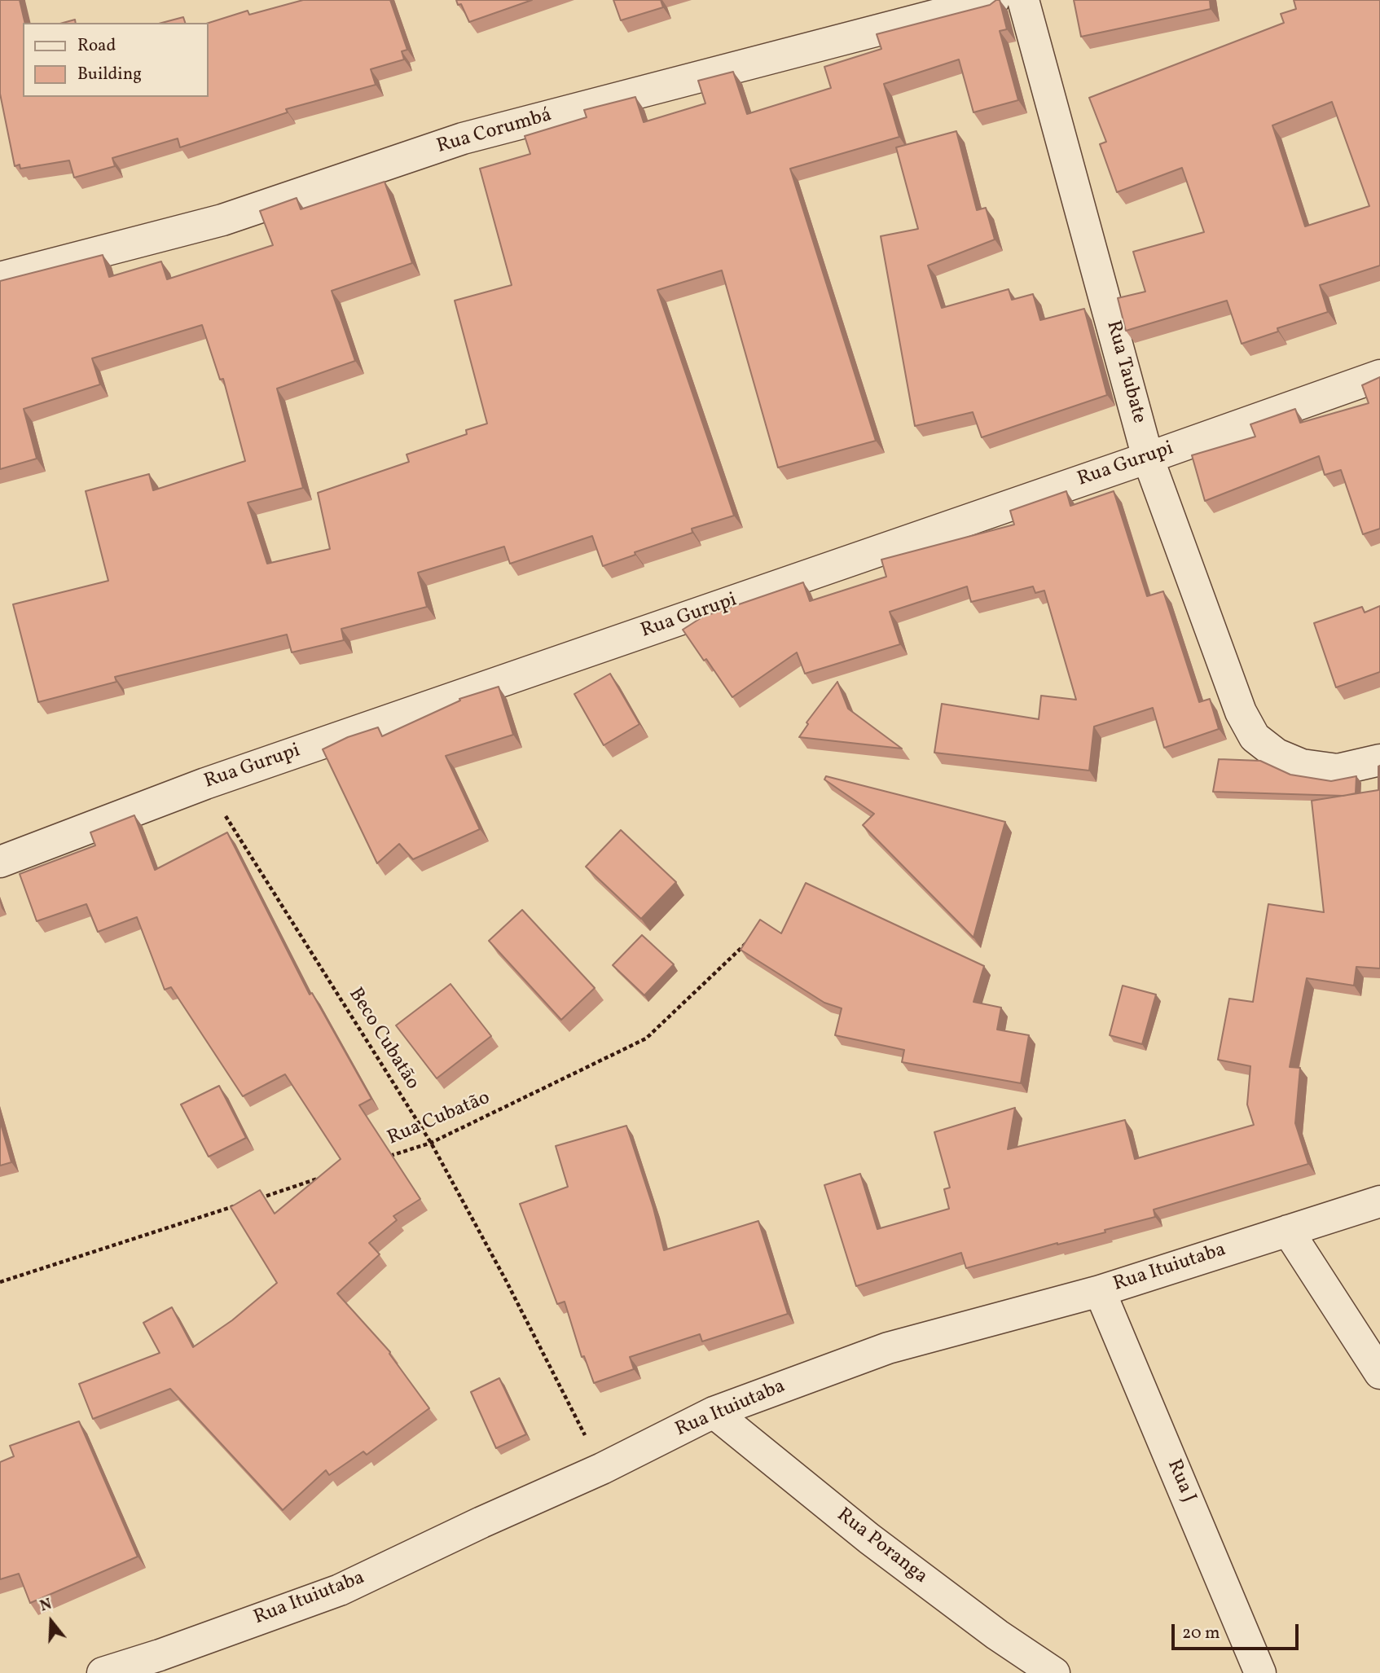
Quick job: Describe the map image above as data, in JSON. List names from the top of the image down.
{
  "streets": {
    "street": [
      "Rua Corumbá",
      "Rua Taubate",
      "Rua Gurupi",
      "Rua Ituiutaba",
      "Rua J",
      "Rua Poranga"
    ],
    "path": ["Beco Cubatão", "Rua Cubatão"]
  },
  "crossings": [
    ["Rua Taubate", "Rua Gurupi"],
    ["Rua Gurupi", "Beco Cubatão"],
    ["Beco Cubatão", "Rua Cubatão"],
    ["Beco Cubatão", "Rua Ituiutaba"],
    ["Rua Ituiutaba", "Rua J"],
    ["Rua Ituiutaba", "Rua Poranga"]
  ],
  "legend": ["Road", "Building"],
  "scale_bar": "20 m",
  "north": "top"
}
